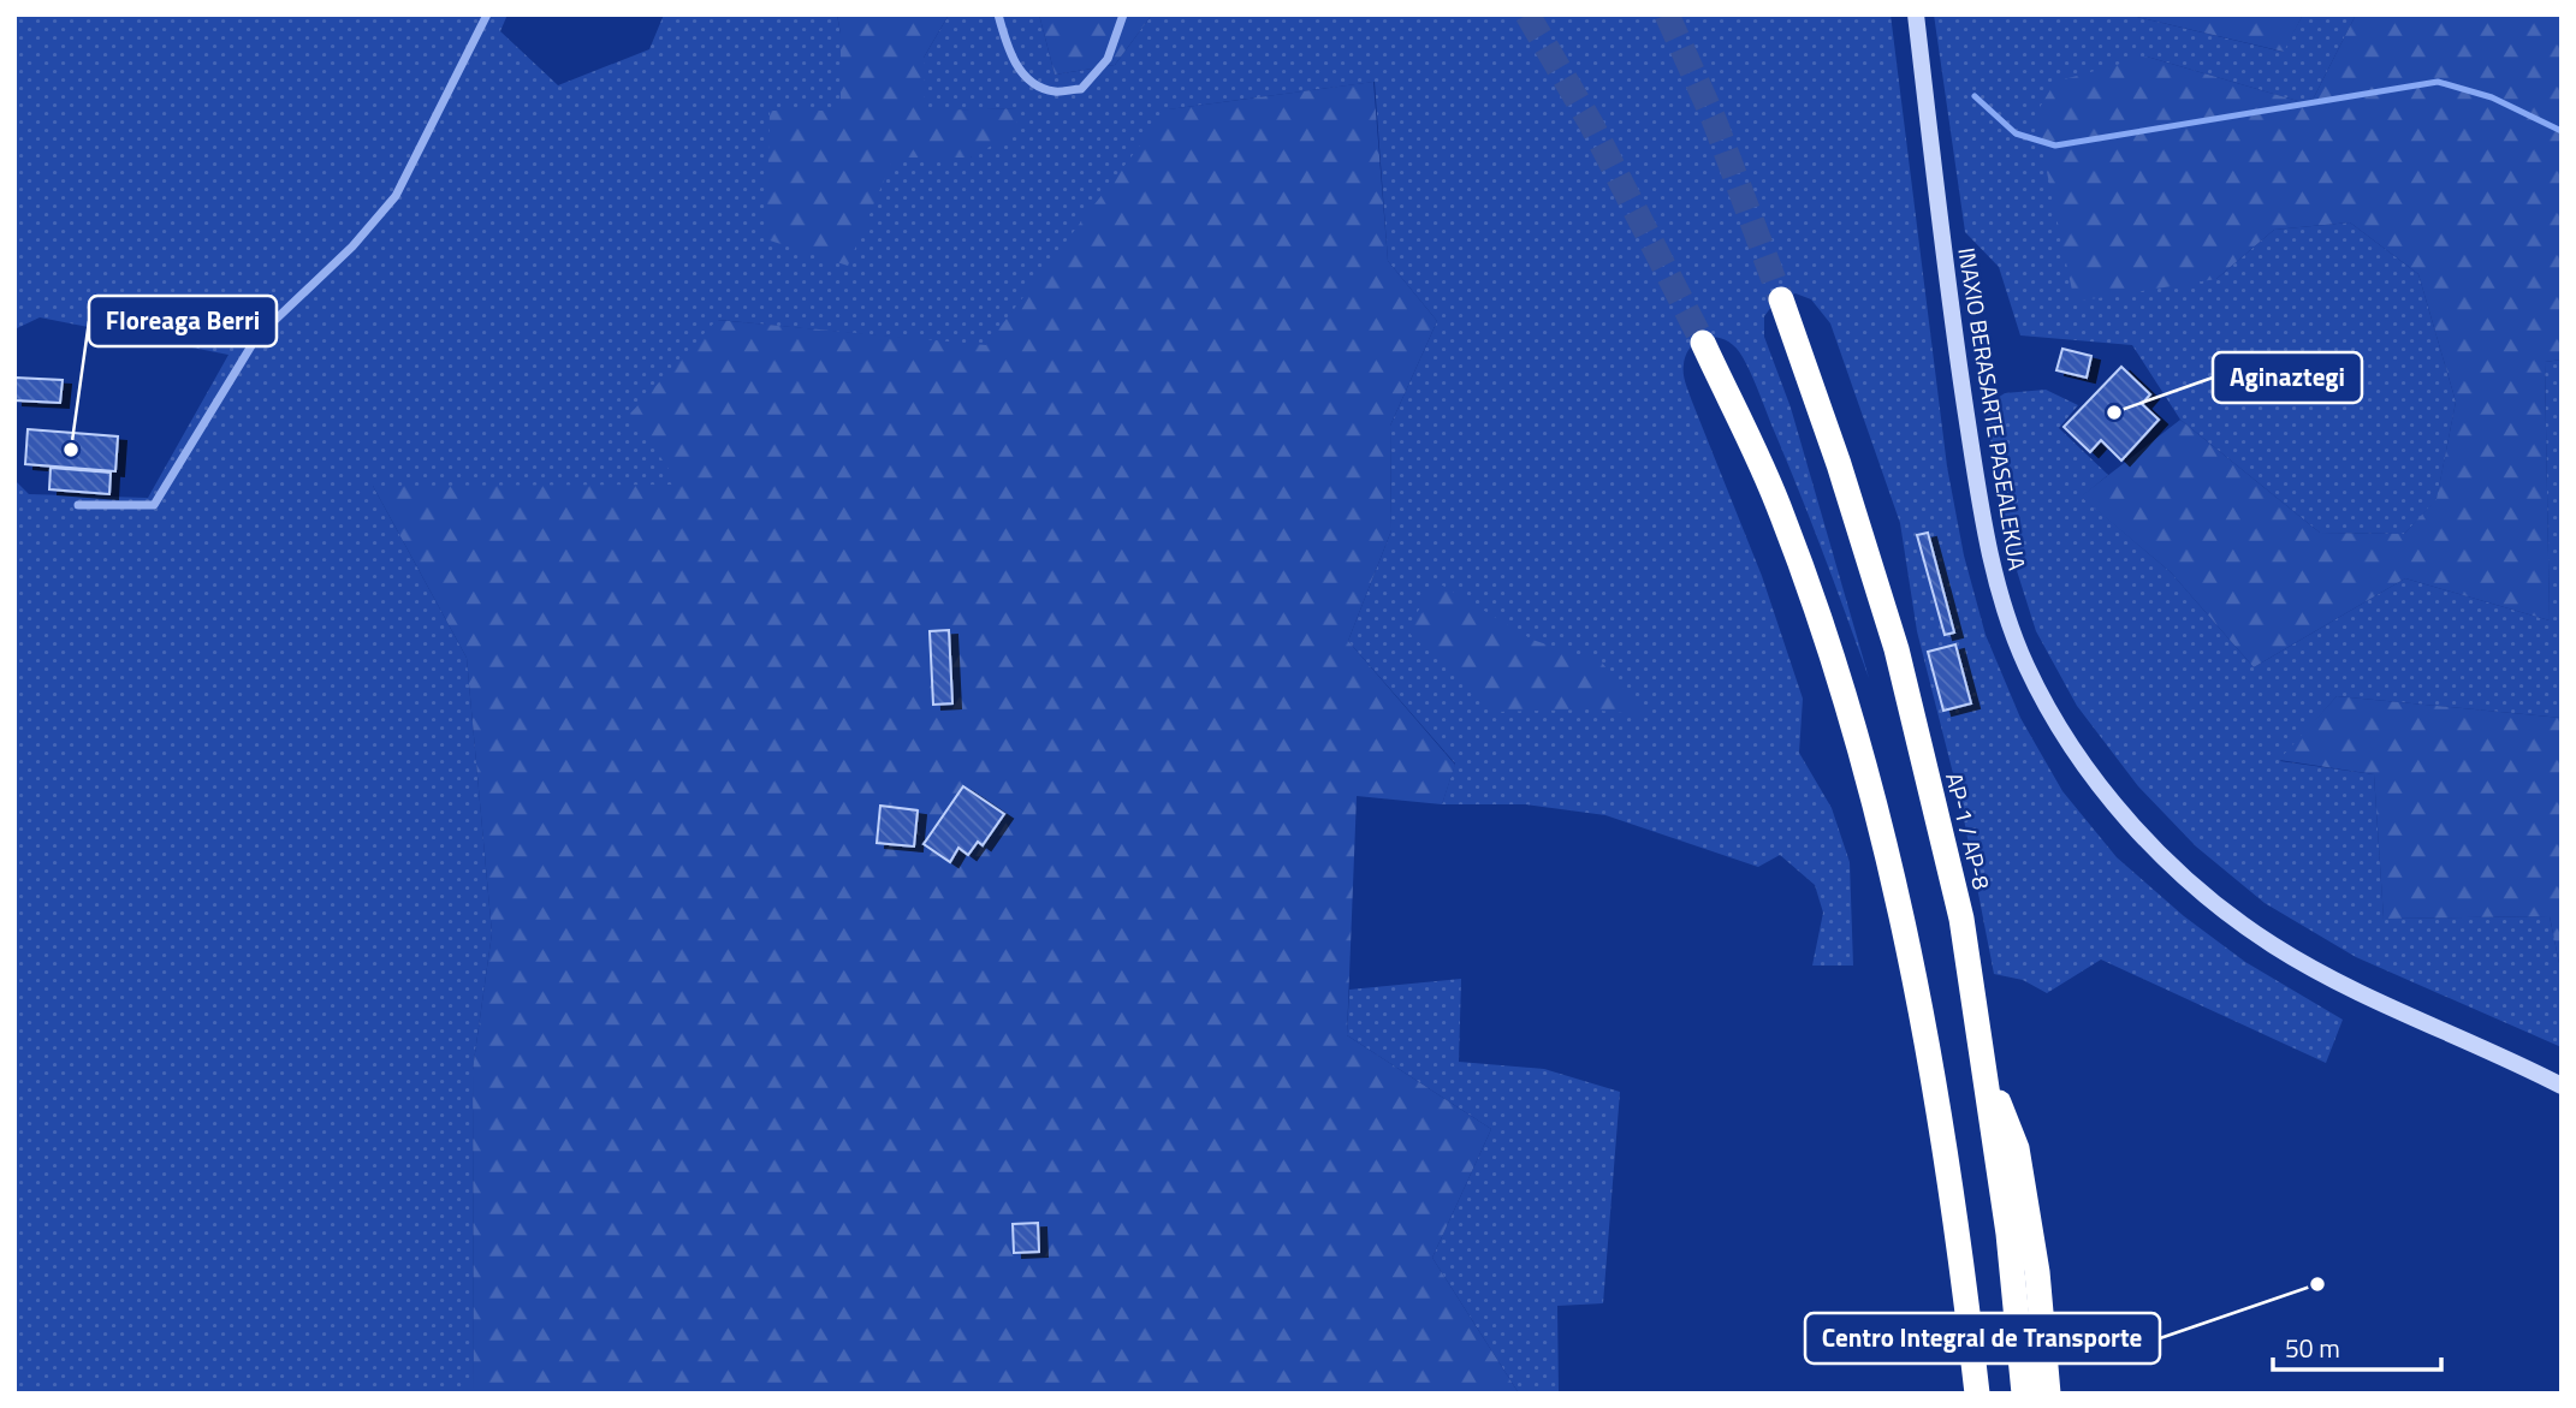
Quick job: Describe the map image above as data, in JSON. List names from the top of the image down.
{
  "streets": {
    "highway": ["AP-1 / AP-8"],
    "main road": ["INAXIO BERASARTE PASEALEKUA"]
  },
  "places": ["Aginaztegi", "Floreaga Berri", "Centro Integral de Transporte"],
  "scale_bar": "50 m"
}
